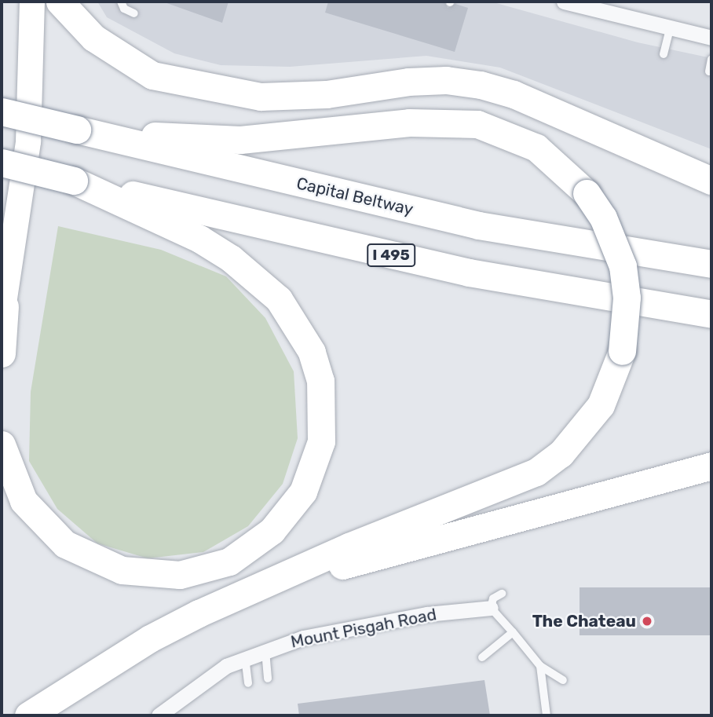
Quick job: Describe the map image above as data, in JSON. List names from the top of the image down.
{
  "streets": {
    "highway": ["Capital Beltway", "I 495"],
    "street": ["Mount Pisgah Road"]
  },
  "places": ["The Chateau"]
}
